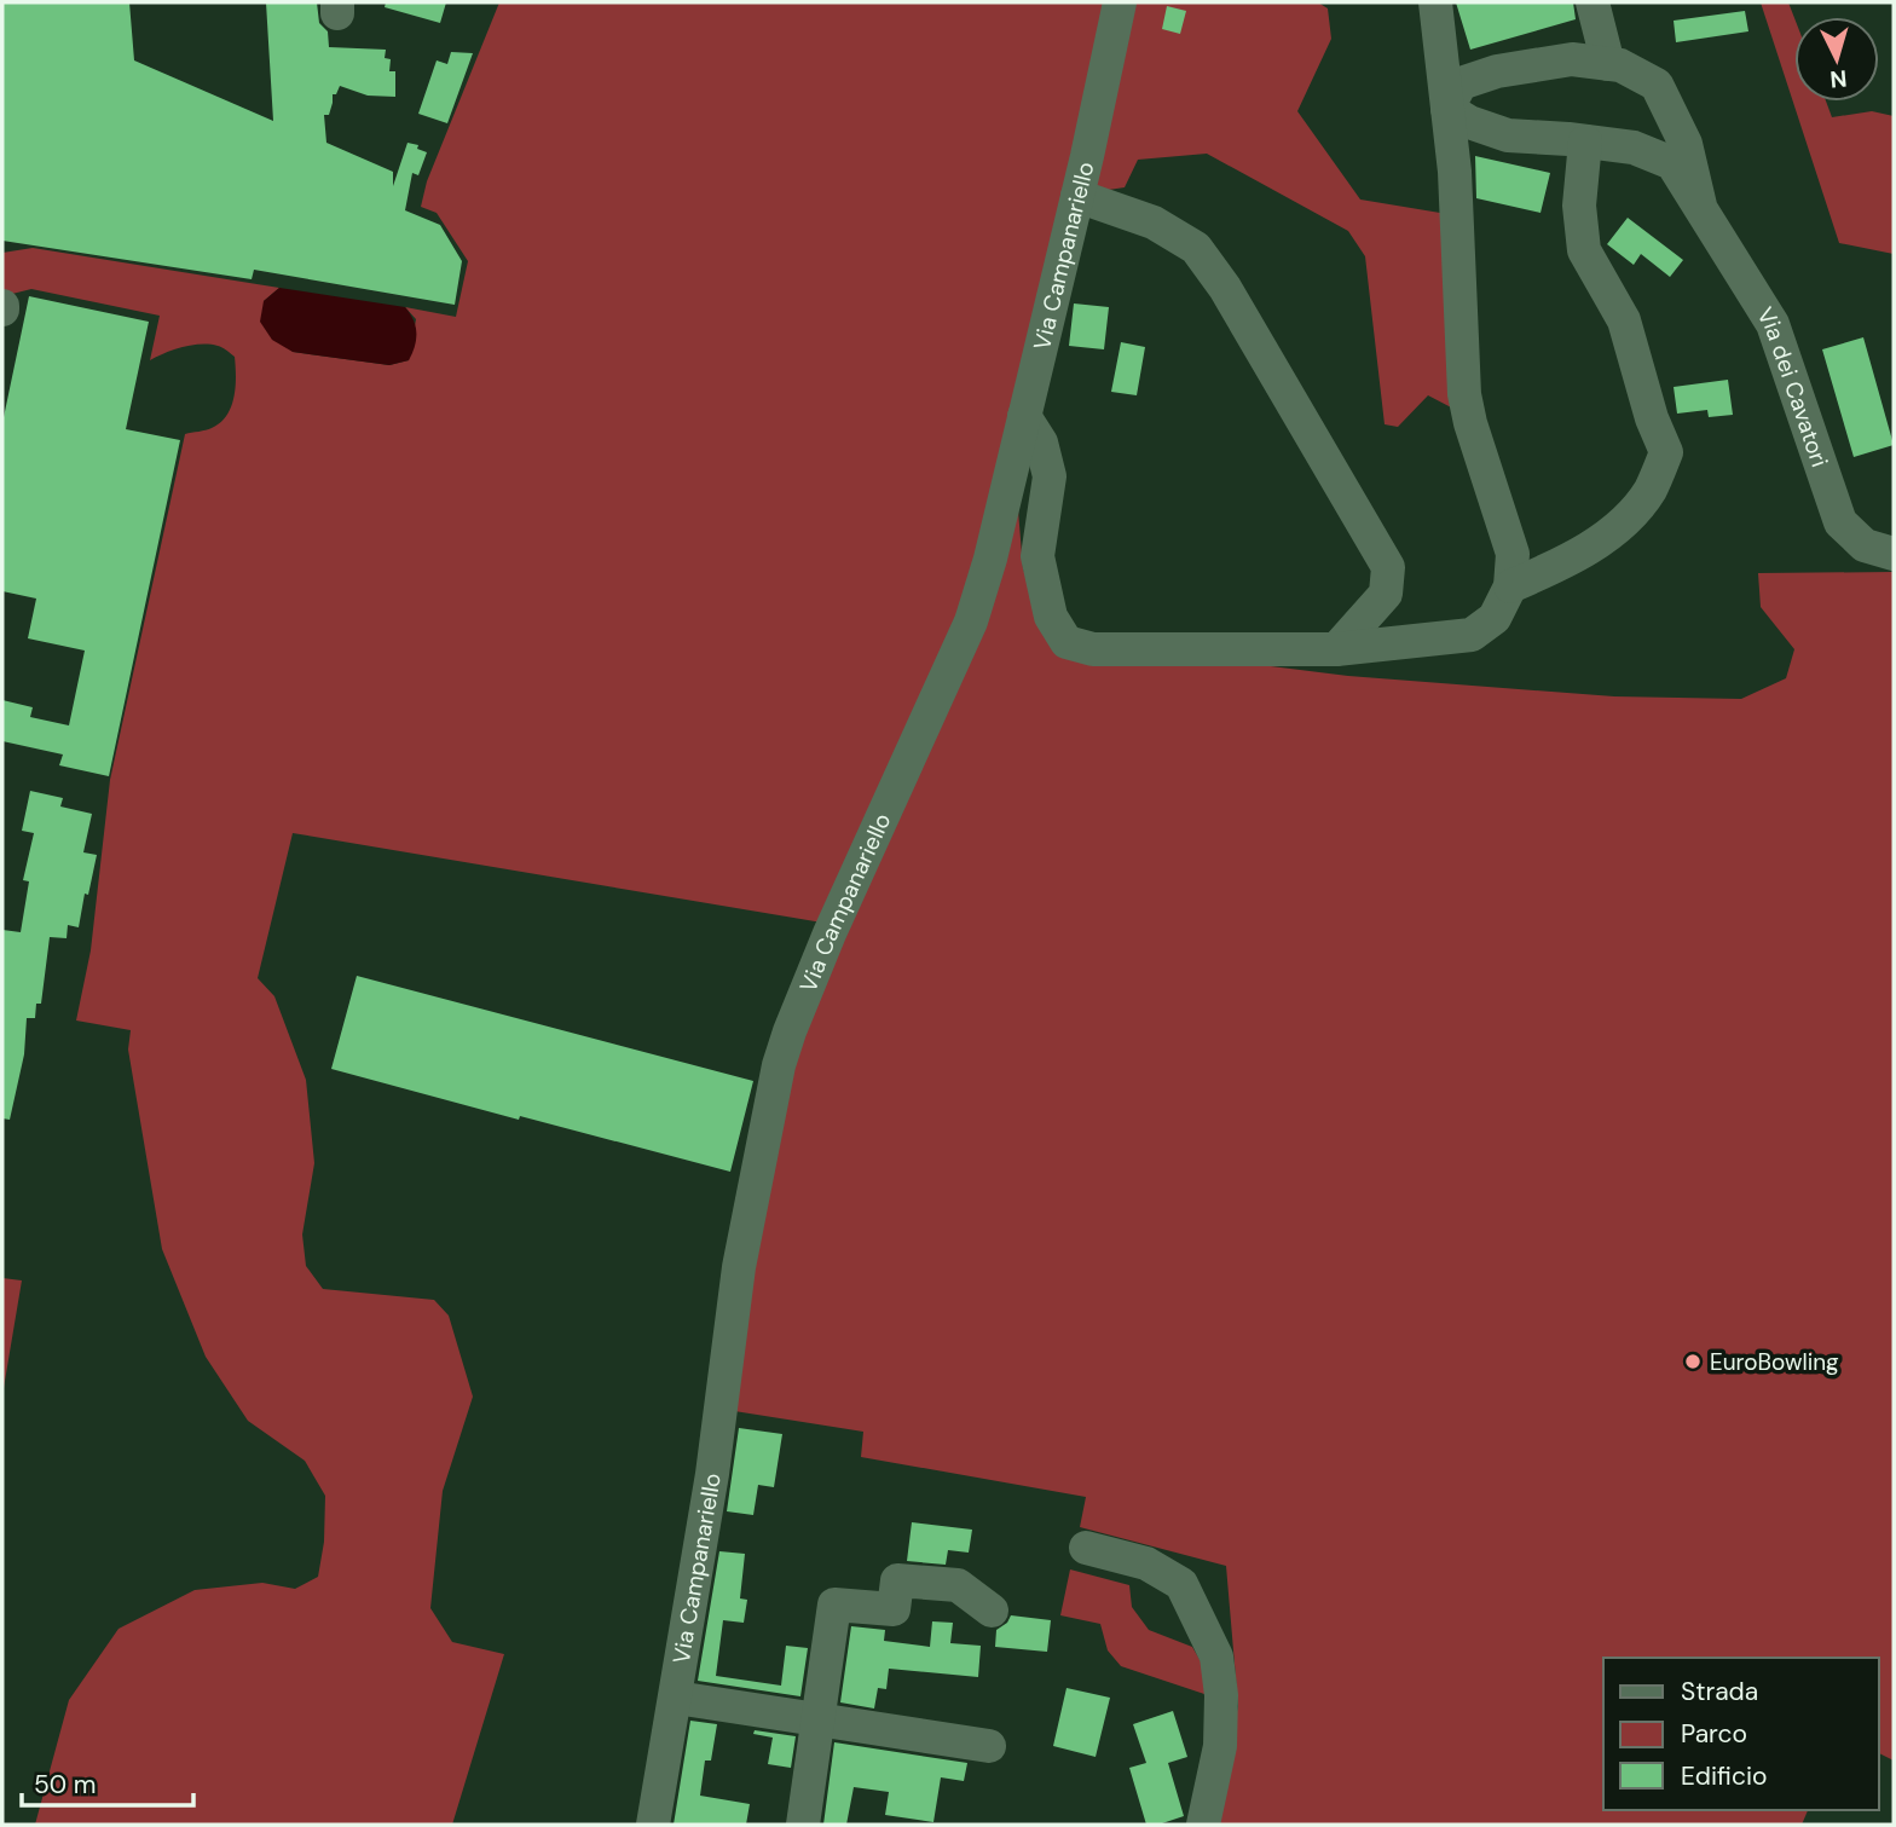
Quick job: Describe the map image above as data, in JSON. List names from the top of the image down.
{
  "streets": {
    "street": ["Via Campanariello", "Via dei Cavatori"]
  },
  "places": ["EuroBowling"],
  "legend": ["Strada", "Parco", "Edificio"],
  "scale_bar": "50 m",
  "north": "bottom"
}
